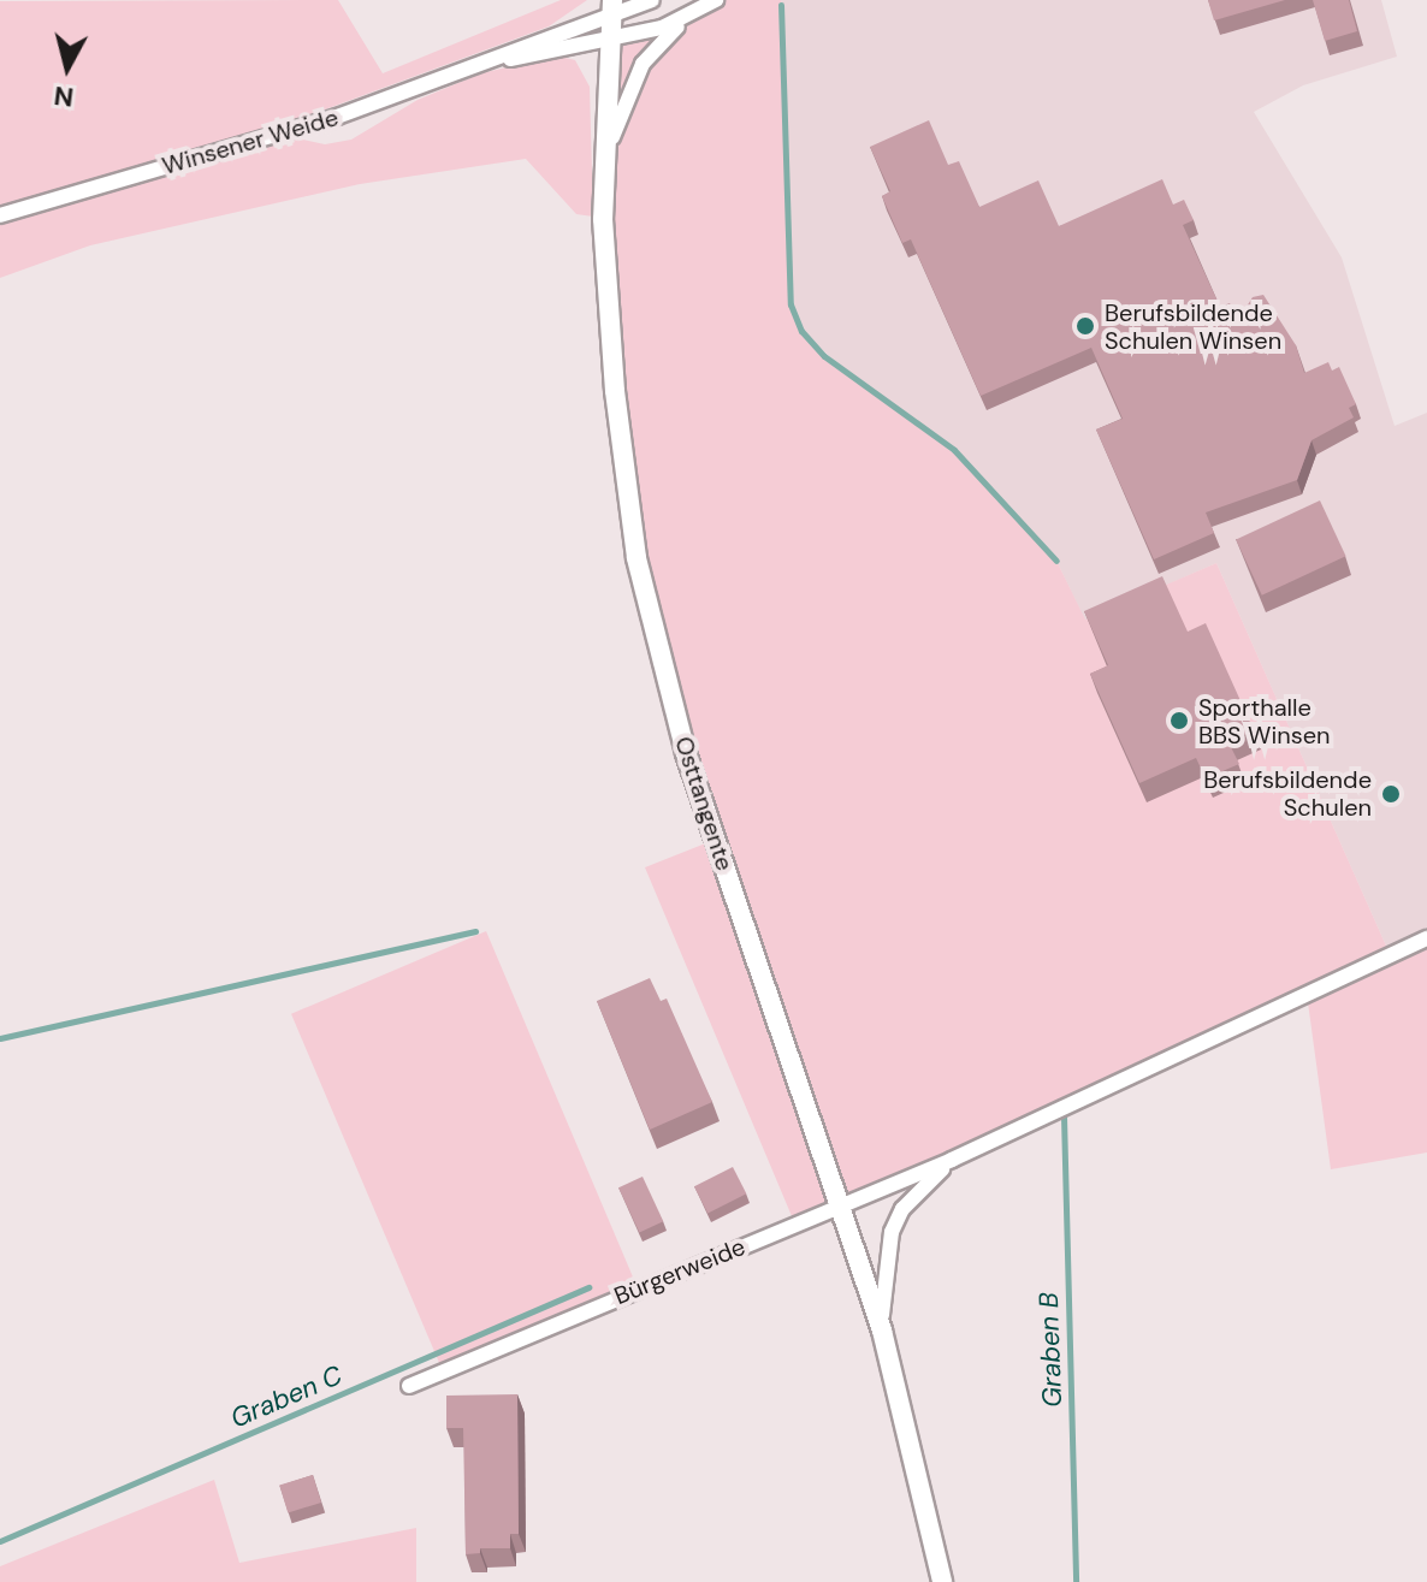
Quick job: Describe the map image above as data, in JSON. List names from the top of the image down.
{
  "streets": {
    "main road": ["Osttangente"],
    "street": ["Winsener Weide", "Bürgerweide"]
  },
  "crossings": [
    ["Winsener Weide", "Osttangente"],
    ["Osttangente", "Bürgerweide"]
  ],
  "water": ["Graben B", "Graben C"],
  "places": ["Berufsbildende Schulen Winsen", "Sporthalle BBS Winsen", "Berufsbildende Schulen"],
  "north": "bottom"
}
